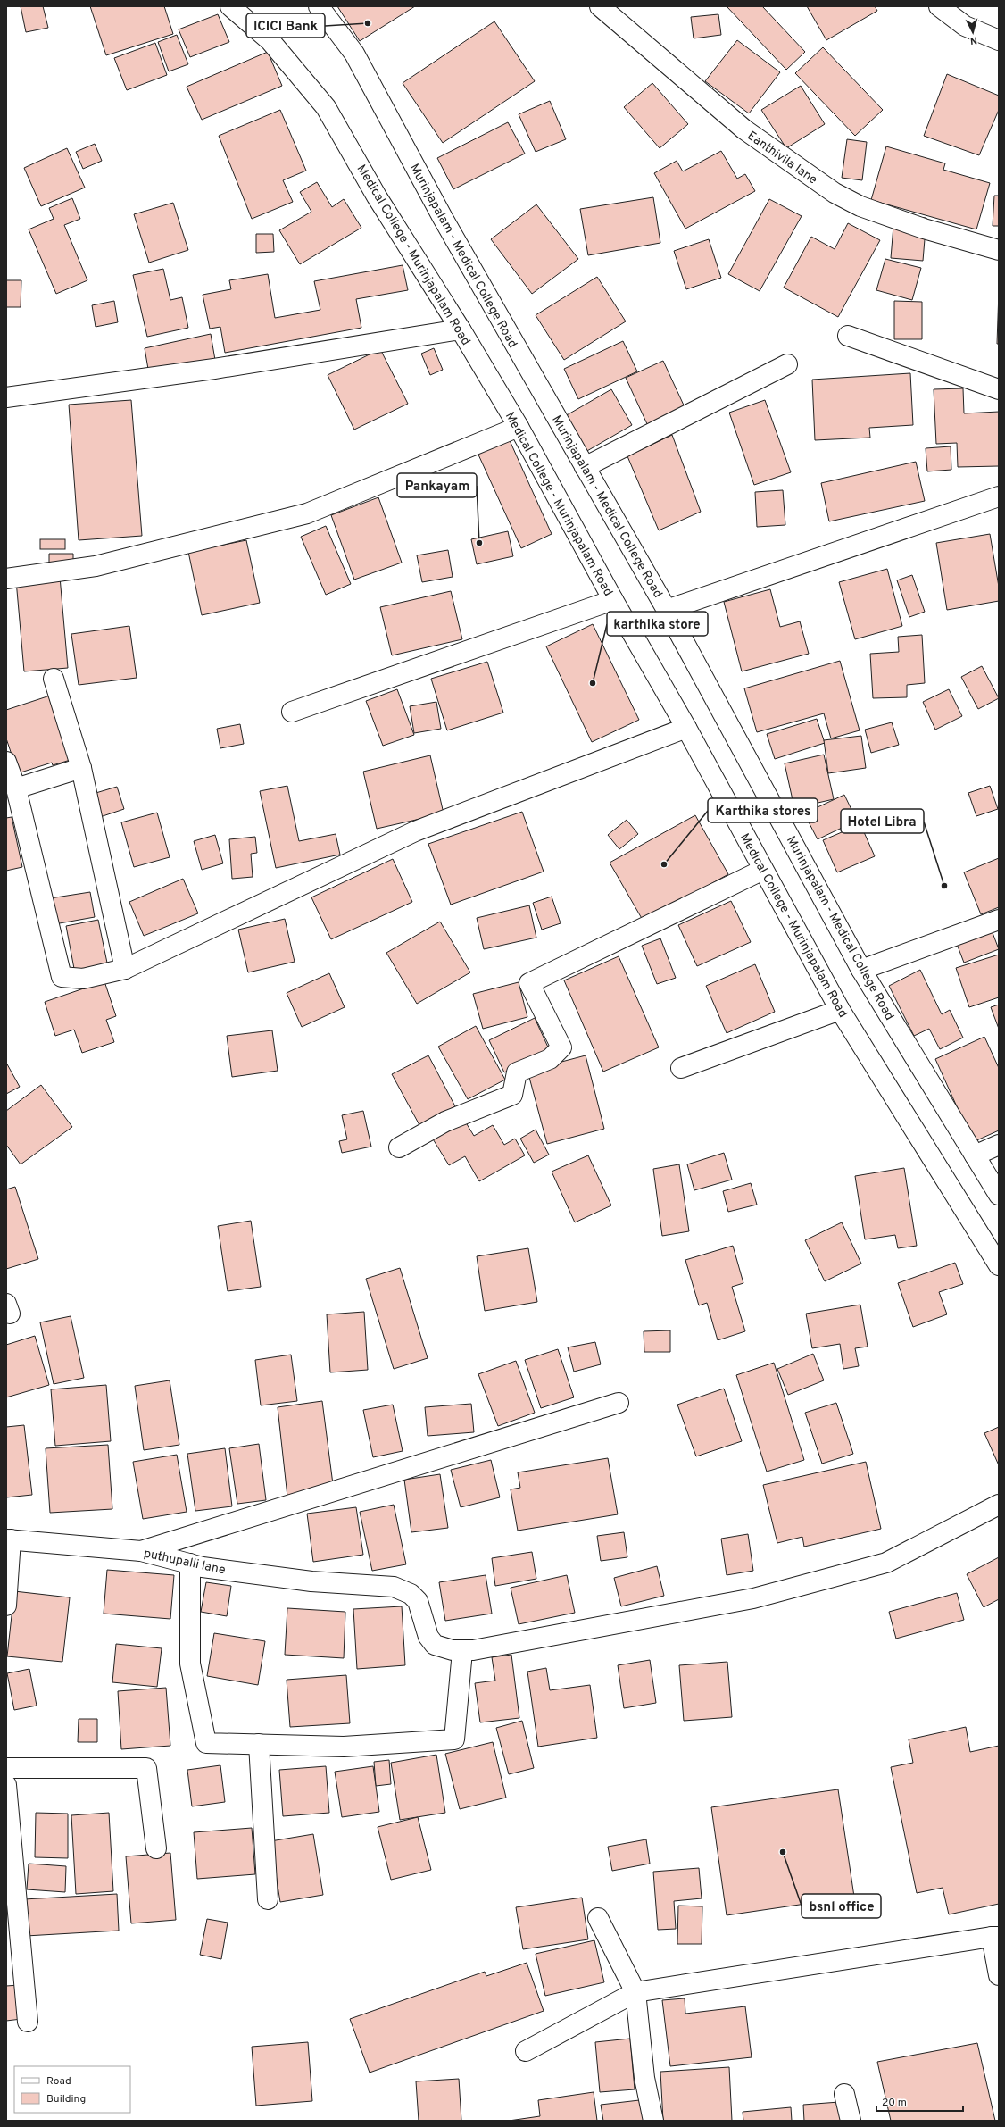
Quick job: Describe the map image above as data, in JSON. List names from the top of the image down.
{
  "streets": {
    "street": [
      "Eanthivila lane",
      "Medical College - Murinjapalam Road",
      "Murinjapalam - Medical College Road",
      "puthupalli lane"
    ]
  },
  "places": [
    "ICICI Bank",
    "Pankayam",
    "karthika store",
    "Karthika stores",
    "Hotel Libra",
    "bsnl office"
  ],
  "legend": ["Road", "Building"],
  "scale_bar": "20 m",
  "north": "bottom"
}
